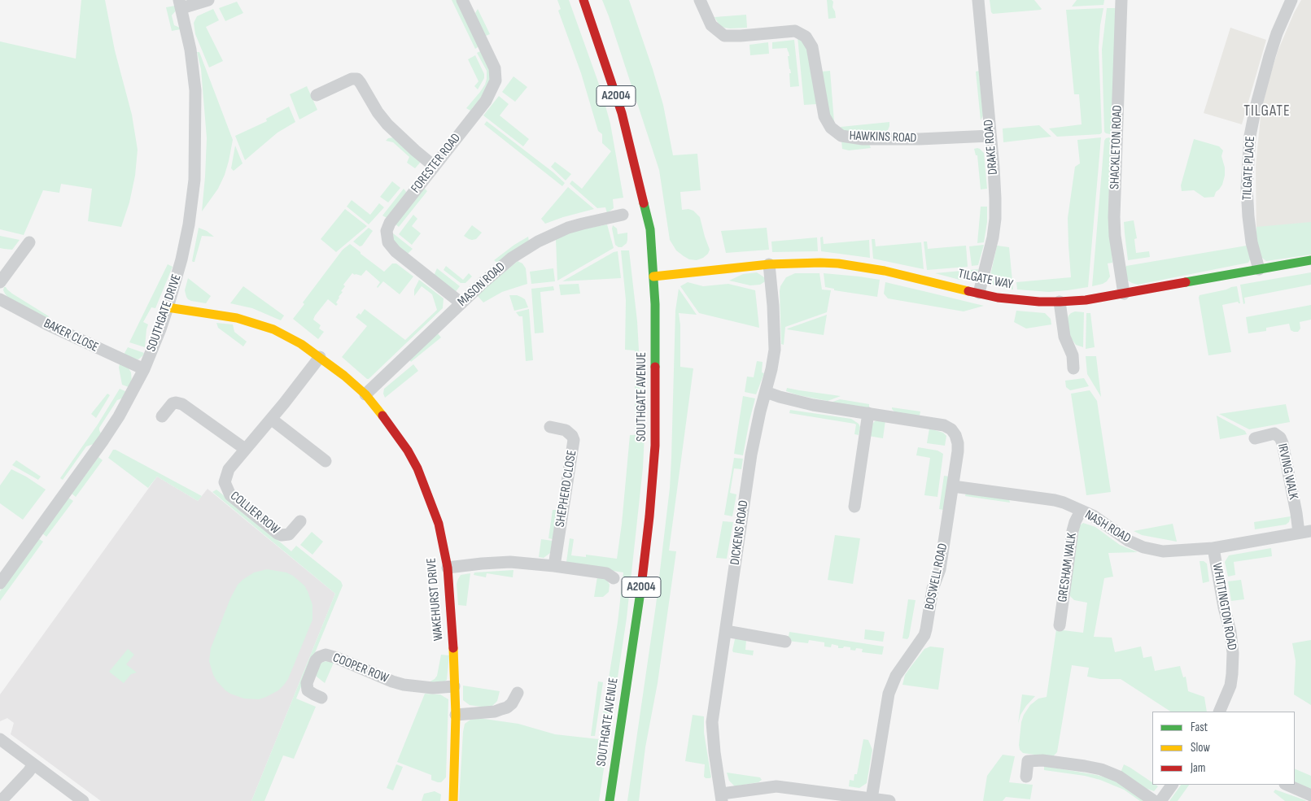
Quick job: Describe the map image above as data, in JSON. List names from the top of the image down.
{
  "streets": {
    "street": [
      "A2004",
      "HAWKINS ROAD",
      "DRAKE ROAD",
      "SHACKLETON ROAD",
      "FORESTER ROAD",
      "TILGATE PLACE",
      "TILGATE WAY",
      "MASON ROAD",
      "SOUTHGATE DRIVE",
      "BAKER CLOSE",
      "SOUTHGATE AVENUE",
      "IRVING WALK",
      "SHEPHERD CLOSE",
      "COLLIER ROW",
      "NASH ROAD",
      "DICKENS ROAD",
      "GRESHAM WALK",
      "BOSWELL ROAD",
      "WAKEHURST DRIVE",
      "WHITTINGTON ROAD",
      "COOPER ROW"
    ]
  },
  "crossings": [
    ["HAWKINS ROAD", "DRAKE ROAD"],
    ["DRAKE ROAD", "TILGATE WAY"],
    ["SHACKLETON ROAD", "TILGATE WAY"],
    ["FORESTER ROAD", "MASON ROAD"],
    ["TILGATE PLACE", "TILGATE WAY"],
    ["TILGATE WAY", "SOUTHGATE AVENUE"],
    ["TILGATE WAY", "DICKENS ROAD"],
    ["MASON ROAD", "WAKEHURST DRIVE"],
    ["SOUTHGATE DRIVE", "BAKER CLOSE"],
    ["SOUTHGATE DRIVE", "WAKEHURST DRIVE"],
    ["IRVING WALK", "NASH ROAD"],
    ["COLLIER ROW", "WAKEHURST DRIVE"],
    ["NASH ROAD", "GRESHAM WALK"],
    ["NASH ROAD", "BOSWELL ROAD"],
    ["NASH ROAD", "WHITTINGTON ROAD"],
    ["DICKENS ROAD", "BOSWELL ROAD"],
    ["WAKEHURST DRIVE", "COOPER ROW"]
  ],
  "districts": ["TILGATE"],
  "legend": ["Fast", "Slow", "Jam"]
}
